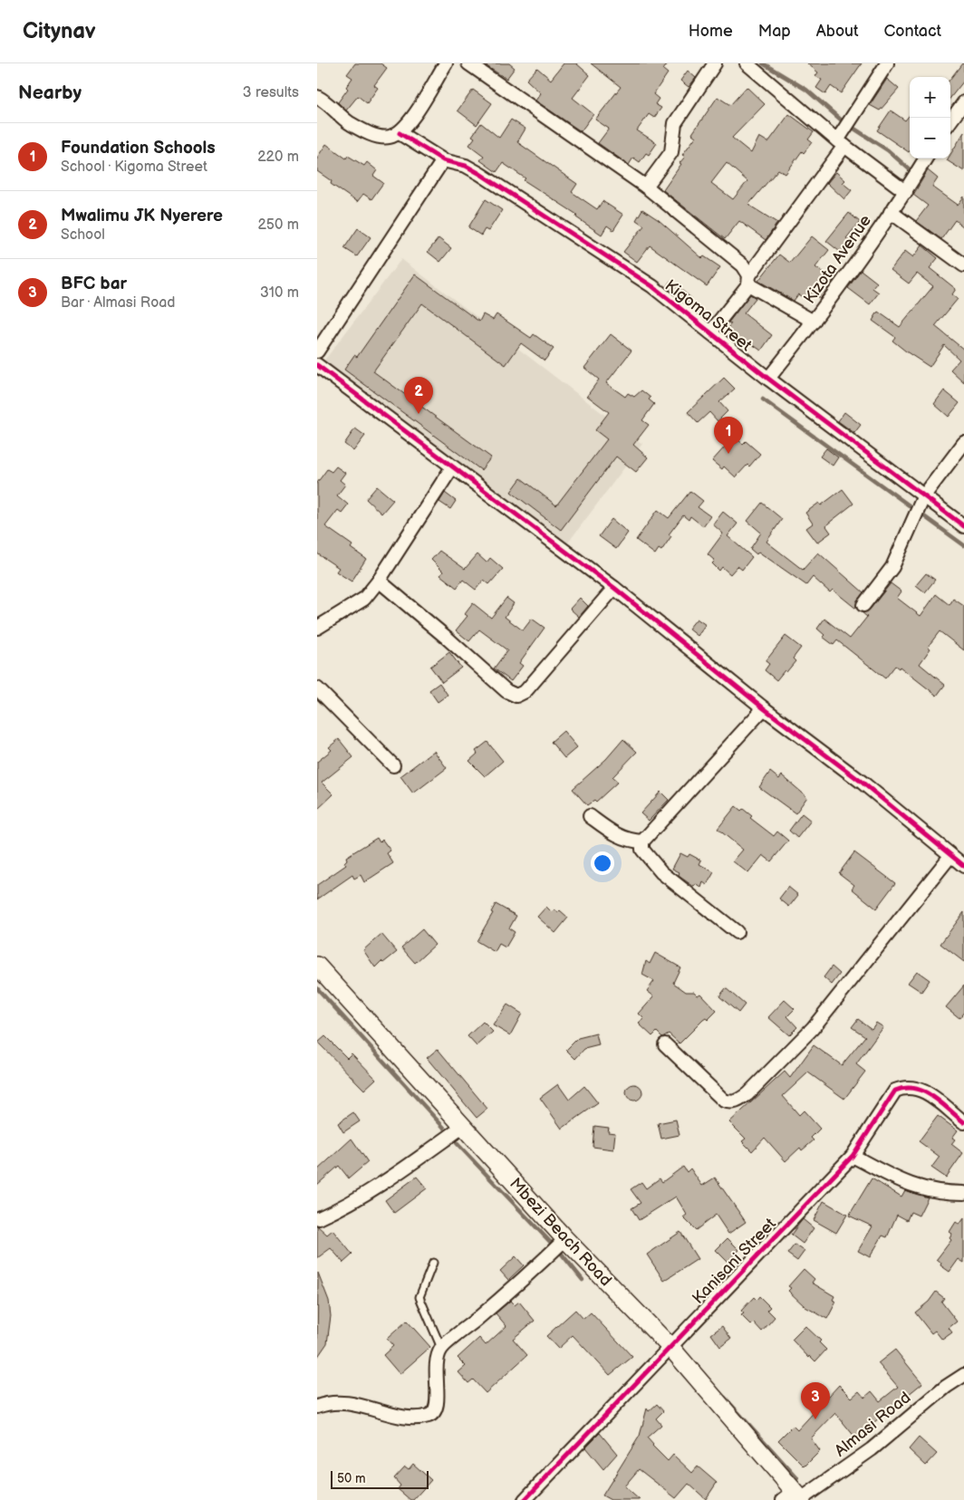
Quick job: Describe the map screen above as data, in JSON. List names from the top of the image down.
{
  "streets": {
    "main road": ["Mbezi Beach Road"],
    "street": [
      "Kizota Avenue",
      "Kigoma Street",
      "Kanisani Street",
      "Almasi Road"
    ]
  },
  "crossings": [
    ["Kizota Avenue", "Kigoma Street"],
    ["Mbezi Beach Road", "Kanisani Street"],
    ["Mbezi Beach Road", "Almasi Road"]
  ],
  "scale_bar": "50 m",
  "page": {
    "header": "Citynav",
    "nav": [
      "Home",
      "Map",
      "About",
      "Contact"
    ],
    "heading": ["Nearby", "3 results"],
    "map_buttons": ["+", "−"],
    "list": [
      {
        "mark": "1",
        "name": "Foundation Schools",
        "note": "School · Kigoma Street",
        "value": "220 m"
      },
      {
        "mark": "2",
        "name": "Mwalimu JK Nyerere",
        "note": "School",
        "value": "250 m"
      },
      {
        "mark": "3",
        "name": "BFC bar",
        "note": "Bar · Almasi Road",
        "value": "310 m"
      }
    ],
    "pins": ["2", "1", "3"],
    "scale": "50 m"
  }
}
